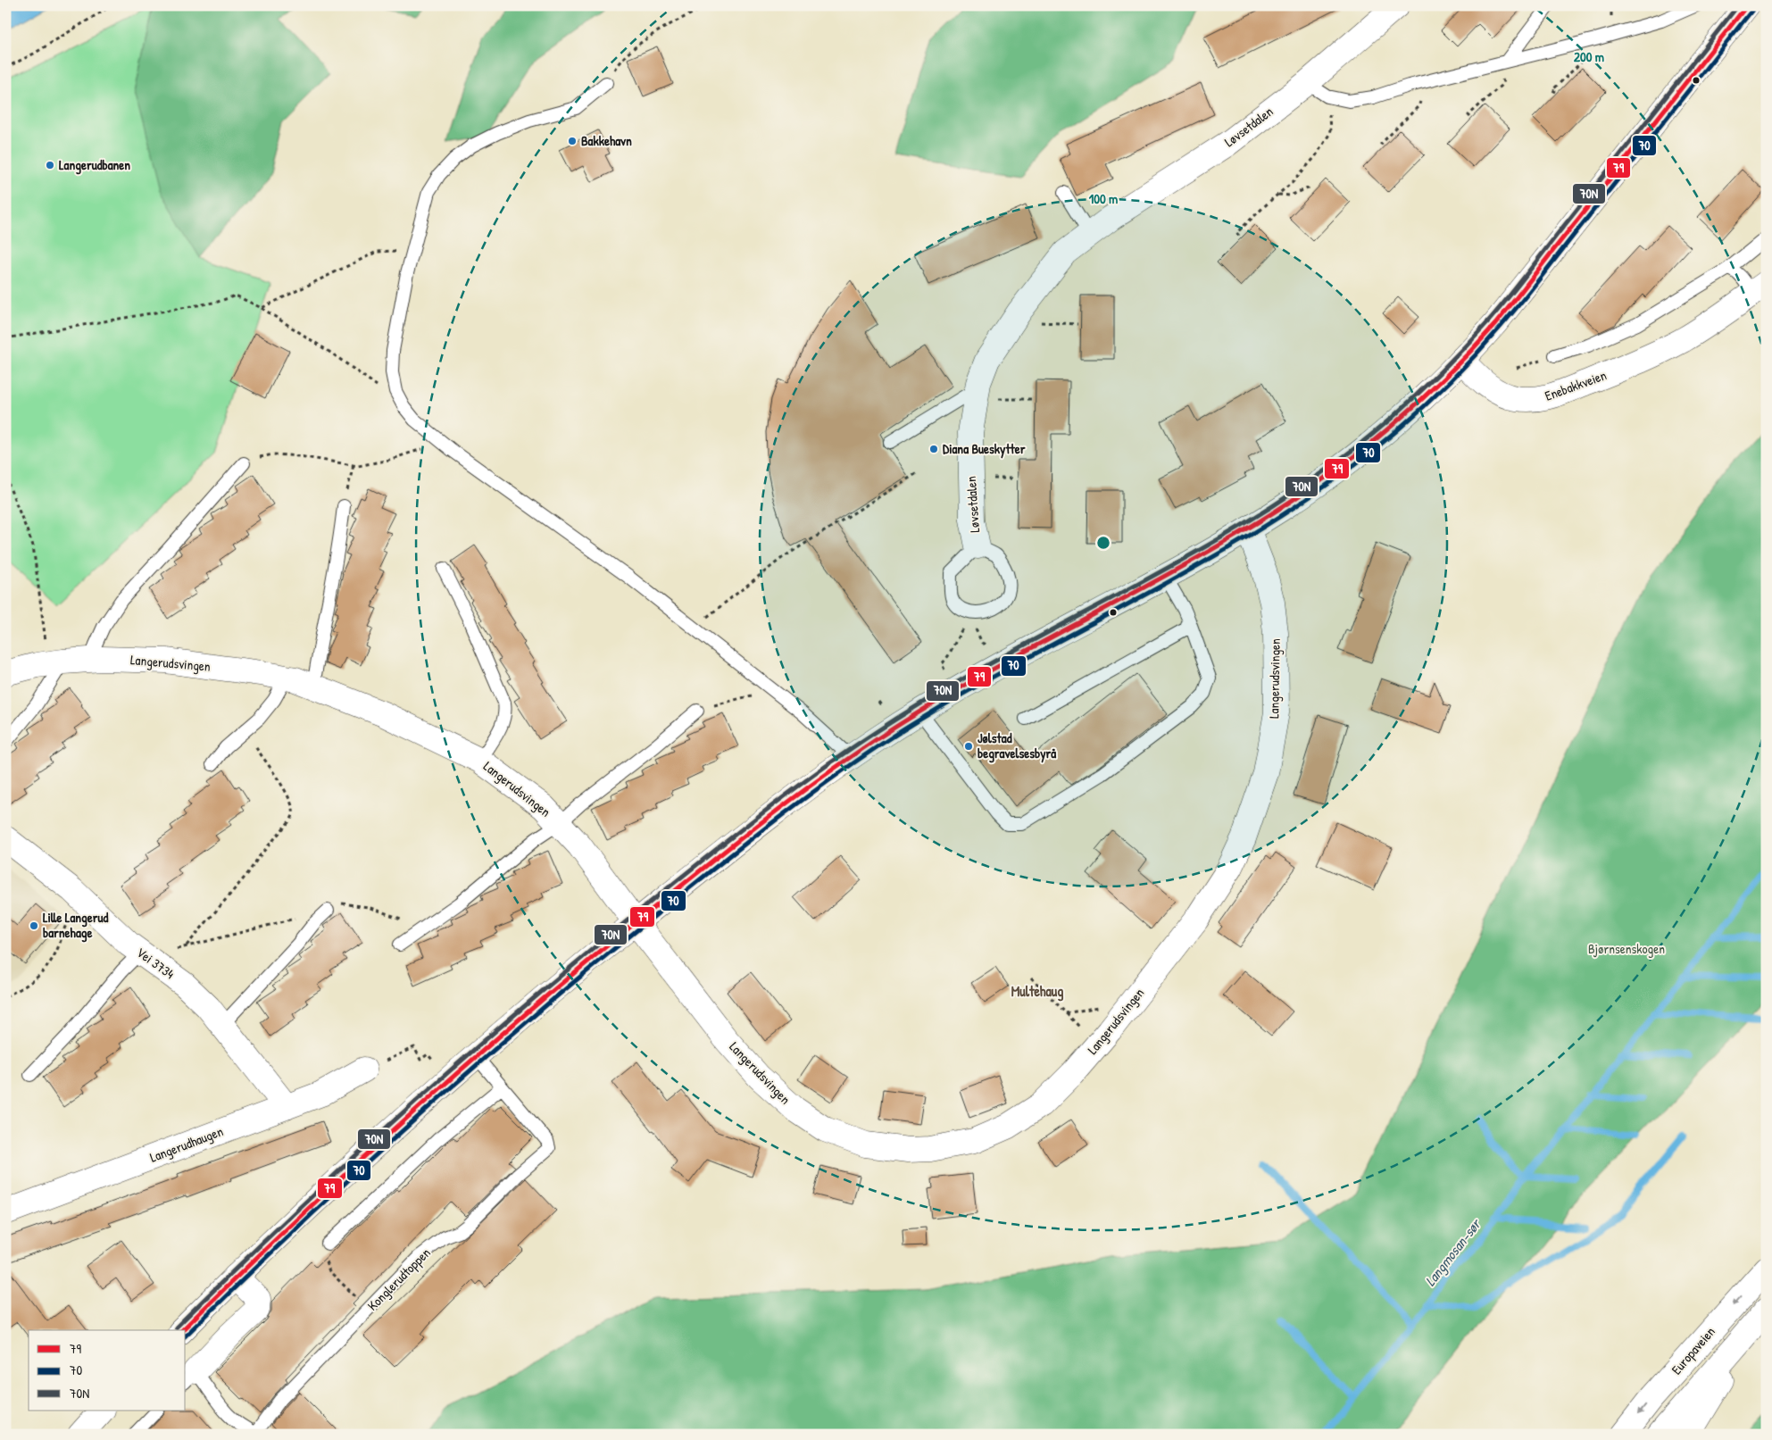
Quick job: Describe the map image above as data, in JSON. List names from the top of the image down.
{
  "streets": {
    "main road": [
      "Løvsetdalen",
      "Enebakkveien",
      "Langerudsvingen",
      "Vei 3734",
      "Langerudhaugen",
      "Konglerudtoppen",
      "Europaveien"
    ]
  },
  "crossings": [
    ["Vei 3734", "Langerudhaugen"]
  ],
  "districts": ["Multehaug"],
  "water": ["Langmosan-sør"],
  "parks": ["Bjørnsenskogen"],
  "places": [
    "Bakkehavn",
    "Langerudbanen",
    "Diana Bueskytter",
    "Jølstad begravelsesbyrå",
    "Lille Langerud barnehage"
  ],
  "lines": ["transit line 79", "transit line 70N", "transit line 70"],
  "legend": ["79", "70", "70N"],
  "rings": ["200 m", "100 m"]
}
